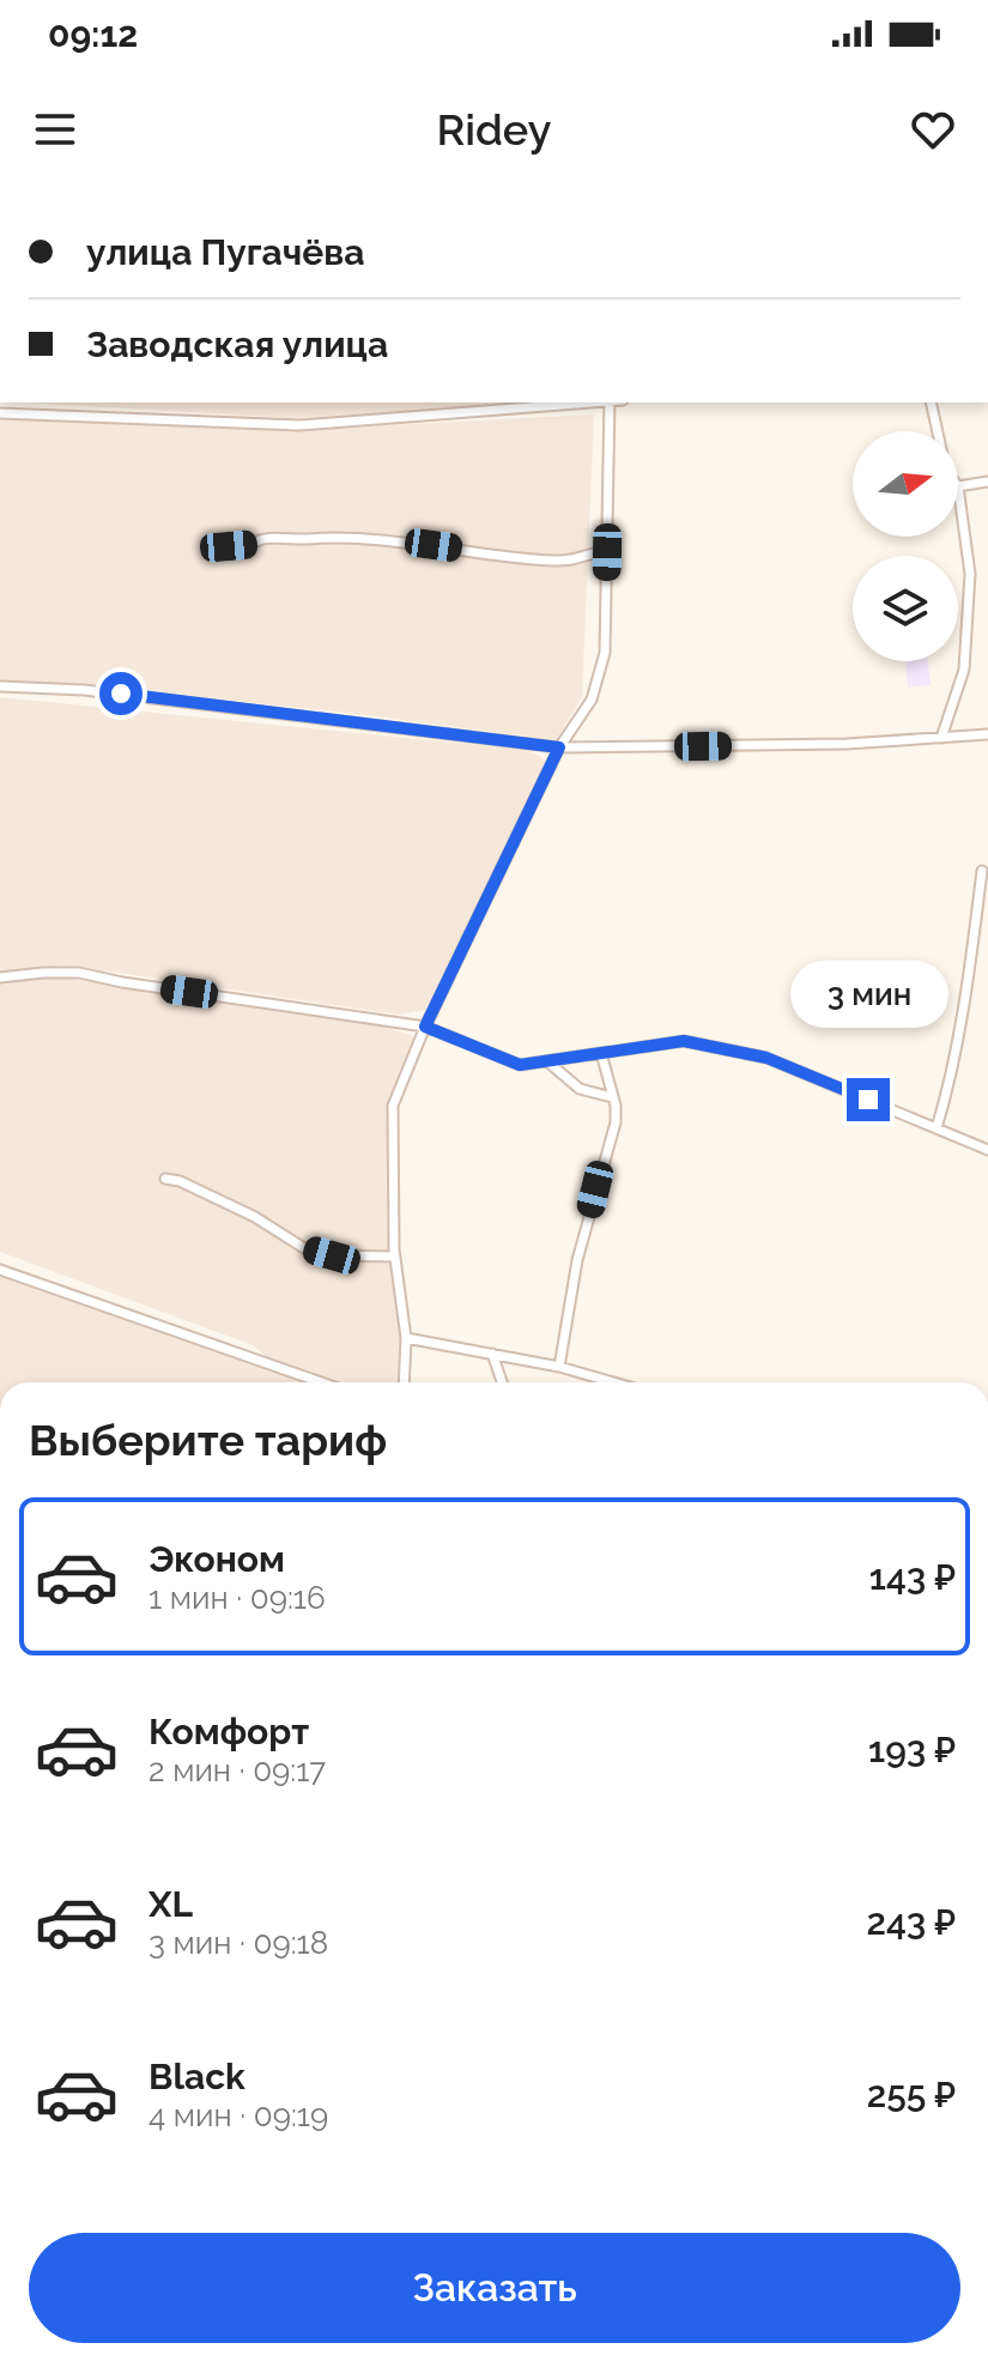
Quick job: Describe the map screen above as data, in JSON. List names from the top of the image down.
{
  "north": "right",
  "page": {
    "status": "09:12",
    "header": "Ridey",
    "banner": ["улица Пугачёва", "Заводская улица"],
    "bubble": "3 мин",
    "heading": "Выберите тариф",
    "list": [
      {
        "name": "Эконом",
        "note": "1 мин · 09:16",
        "value": "143 ₽"
      },
      {
        "name": "Комфорт",
        "note": "2 мин · 09:17",
        "value": "193 ₽"
      },
      {
        "name": "XL",
        "note": "3 мин · 09:18",
        "value": "243 ₽"
      },
      {
        "name": "Black",
        "note": "4 мин · 09:19",
        "value": "255 ₽"
      }
    ],
    "buttons": "Заказать"
  }
}
